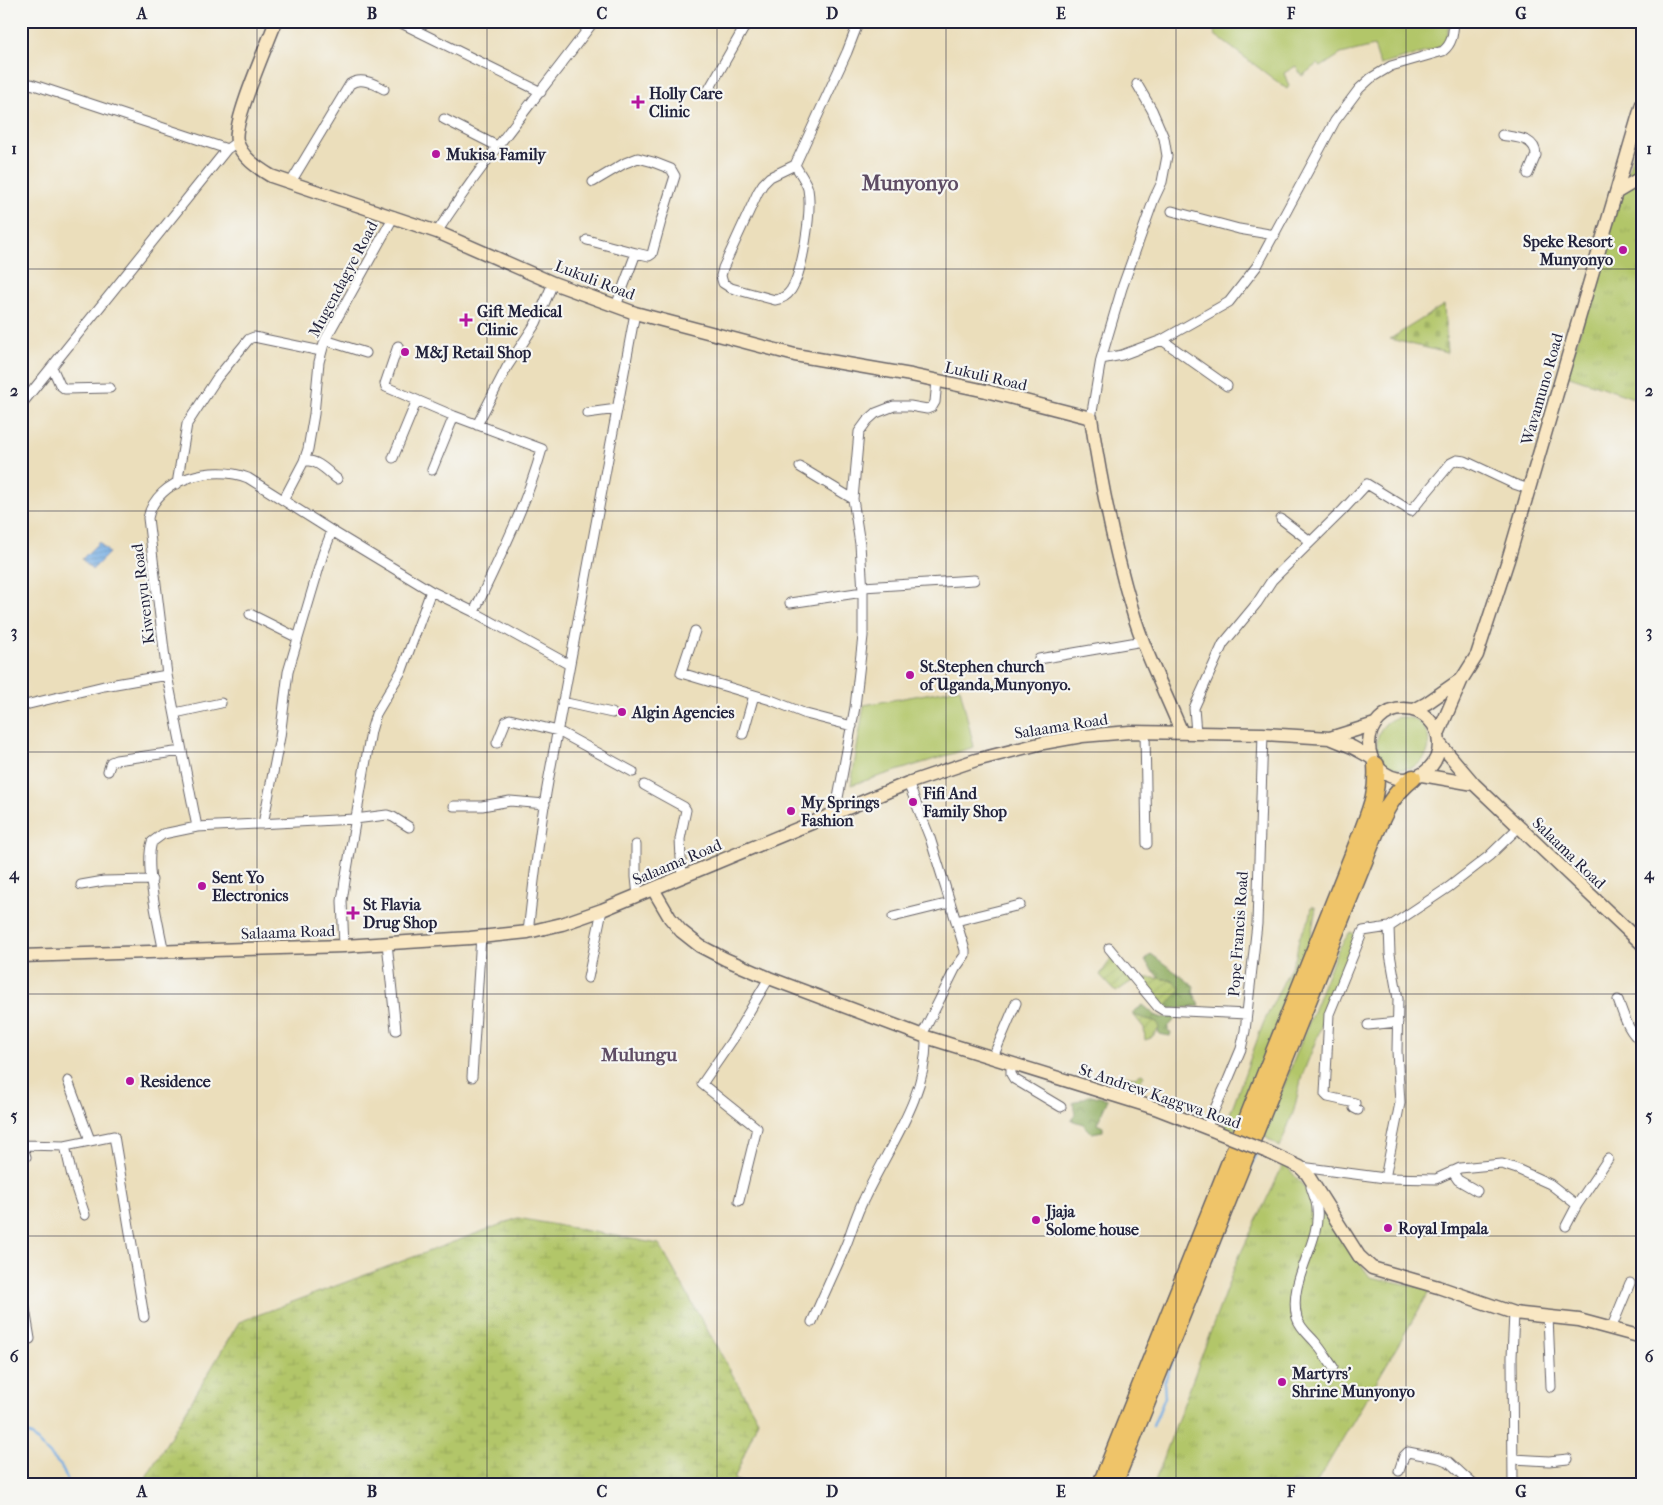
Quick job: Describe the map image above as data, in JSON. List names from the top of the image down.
{
  "streets": {
    "street": [
      "Mugendagye Road",
      "Lukuli Road",
      "Wavamuno Road",
      "Kiwenyu Road",
      "Salaama Road",
      "Pope Francis Road",
      "St Andrew Kaggwa Road"
    ]
  },
  "crossings": [
    ["Mugendagye Road", "Lukuli Road"],
    ["Mugendagye Road", "Kiwenyu Road"],
    ["Wavamuno Road", "Salaama Road"],
    ["Salaama Road", "Pope Francis Road"],
    ["Salaama Road", "St Andrew Kaggwa Road"],
    ["Pope Francis Road", "St Andrew Kaggwa Road"]
  ],
  "districts": ["Munyonyo", "Mulungu"],
  "places": {
    "health": ["Holly Care Clinic", "Gift Medical Clinic", "St Flavia Drug Shop"],
    "other": [
      "Mukisa Family",
      "Speke Resort Munyonyo",
      "M&J Retail Shop",
      "St.Stephen church of Uganda,Munyonyo.",
      "Algin Agencies",
      "Fifi And Family Shop",
      "My Springs Fashion",
      "Sent Yo Electronics",
      "Residence",
      "Jjaja Solome house",
      "Royal Impala",
      "Martyrs' Shrine Munyonyo"
    ]
  },
  "grid": {
    "columns": [
      "A",
      "B",
      "C",
      "D",
      "E",
      "F",
      "G"
    ],
    "rows": [
      "1",
      "2",
      "3",
      "4",
      "5",
      "6"
    ]
  }
}
